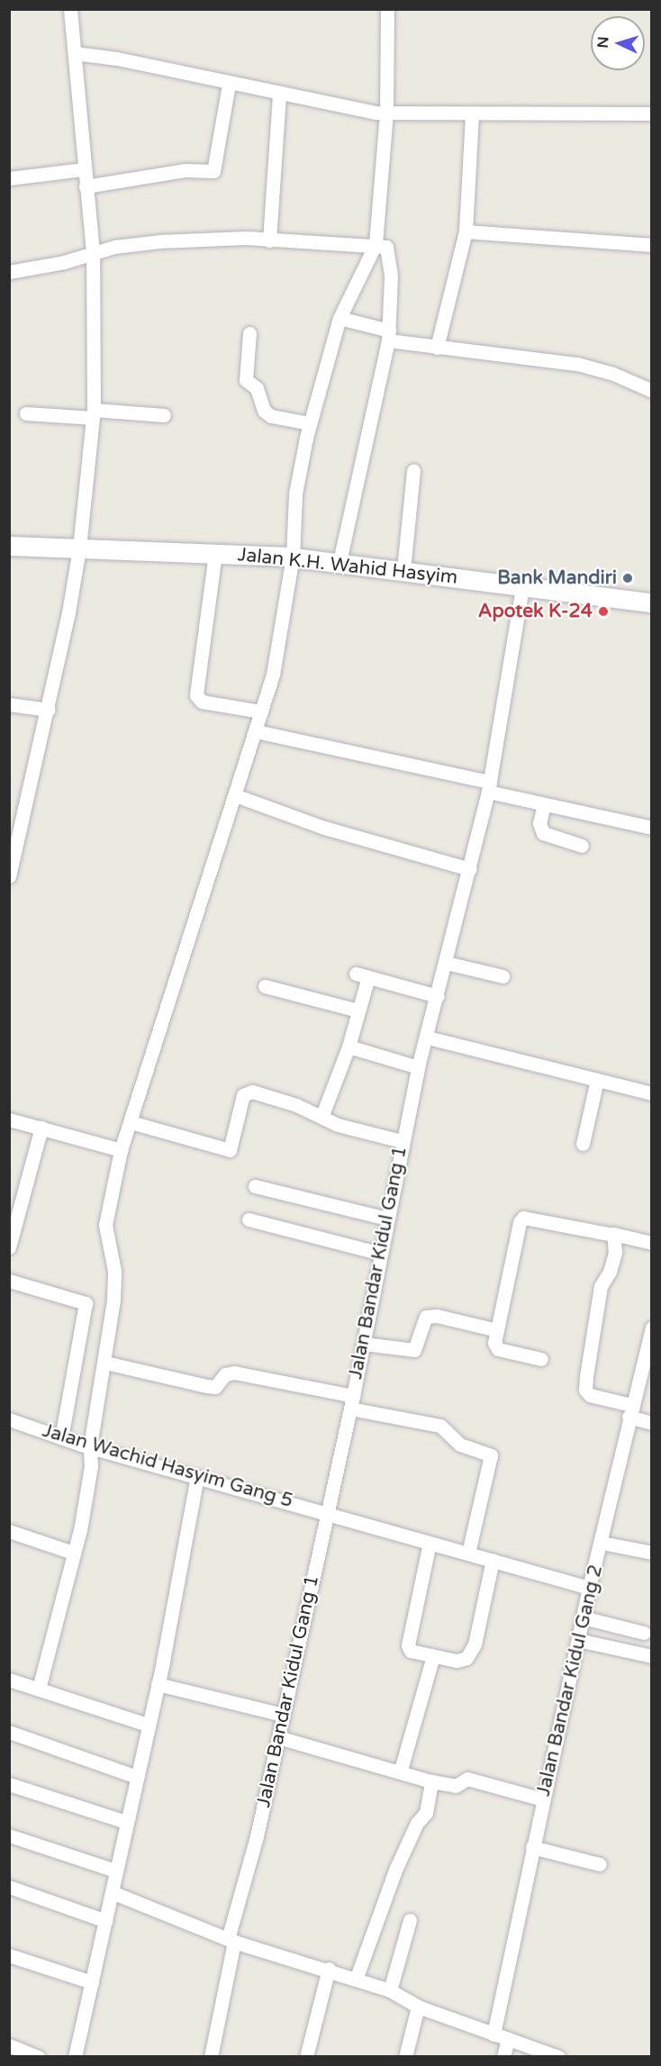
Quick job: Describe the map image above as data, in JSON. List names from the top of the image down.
{
  "streets": {
    "main road": ["Jalan K.H. Wahid Hasyim"],
    "street": ["Jalan Bandar Kidul Gang 1", "Jalan Wachid Hasyim Gang 5", "Jalan Bandar Kidul Gang 2"]
  },
  "crossings": [
    ["Jalan K.H. Wahid Hasyim", "Jalan Bandar Kidul Gang 1"],
    ["Jalan Bandar Kidul Gang 1", "Jalan Wachid Hasyim Gang 5"],
    ["Jalan Wachid Hasyim Gang 5", "Jalan Bandar Kidul Gang 2"]
  ],
  "places": ["Bank Mandiri", "Apotek K-24"],
  "north": "left"
}
